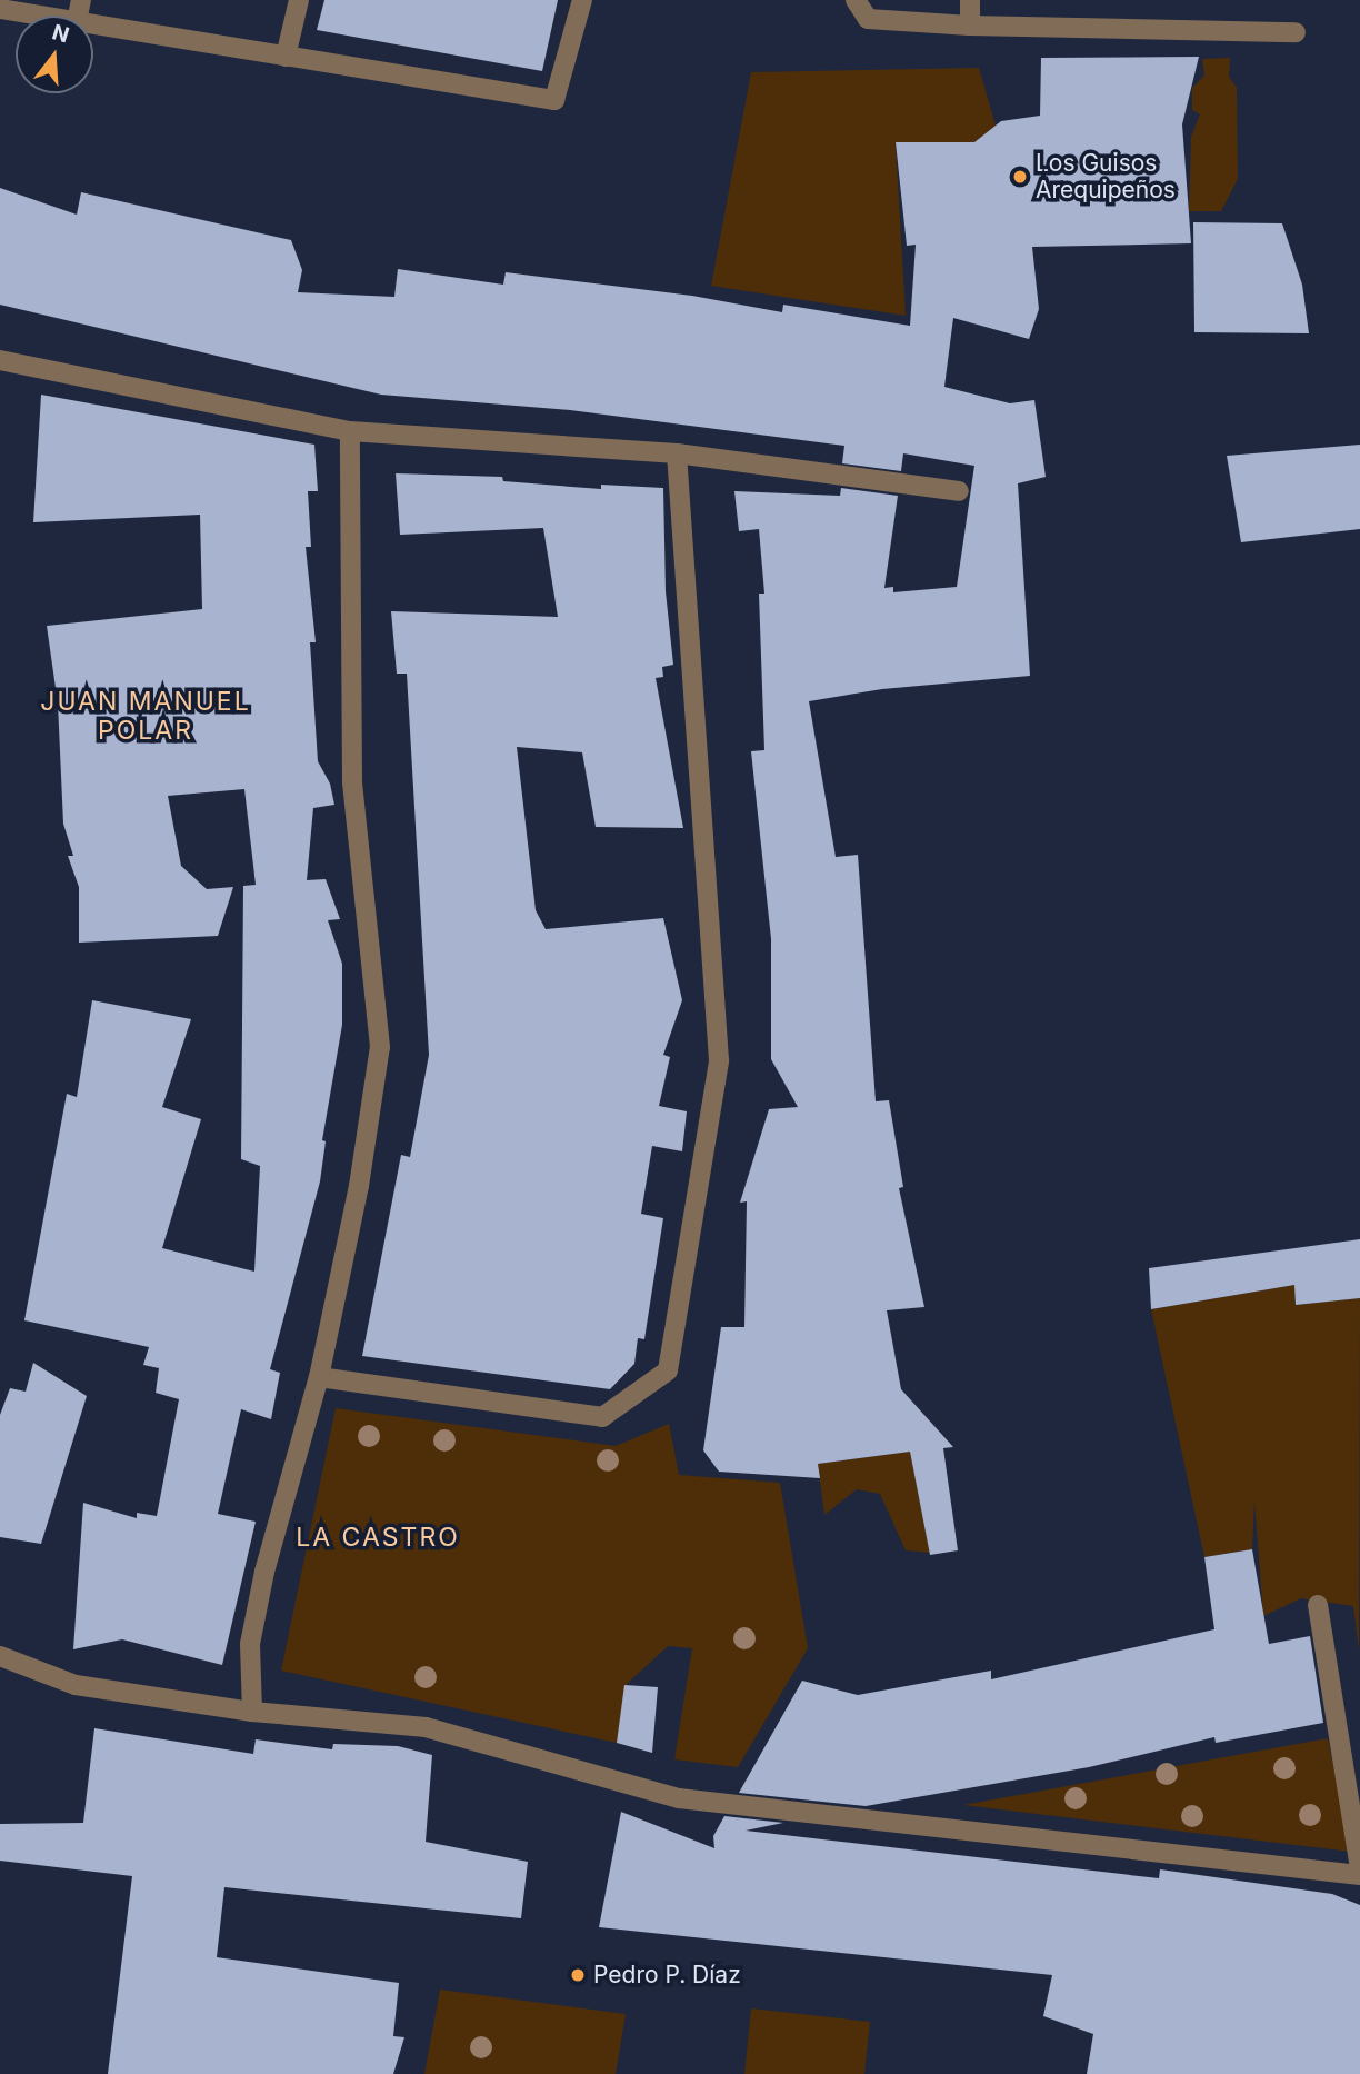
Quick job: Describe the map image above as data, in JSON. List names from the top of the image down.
{
  "districts": ["JUAN MANUEL POLAR", "LA CASTRO"],
  "places": ["Los Guisos Arequipeños", "Pedro P. Díaz"],
  "north": "top"
}
